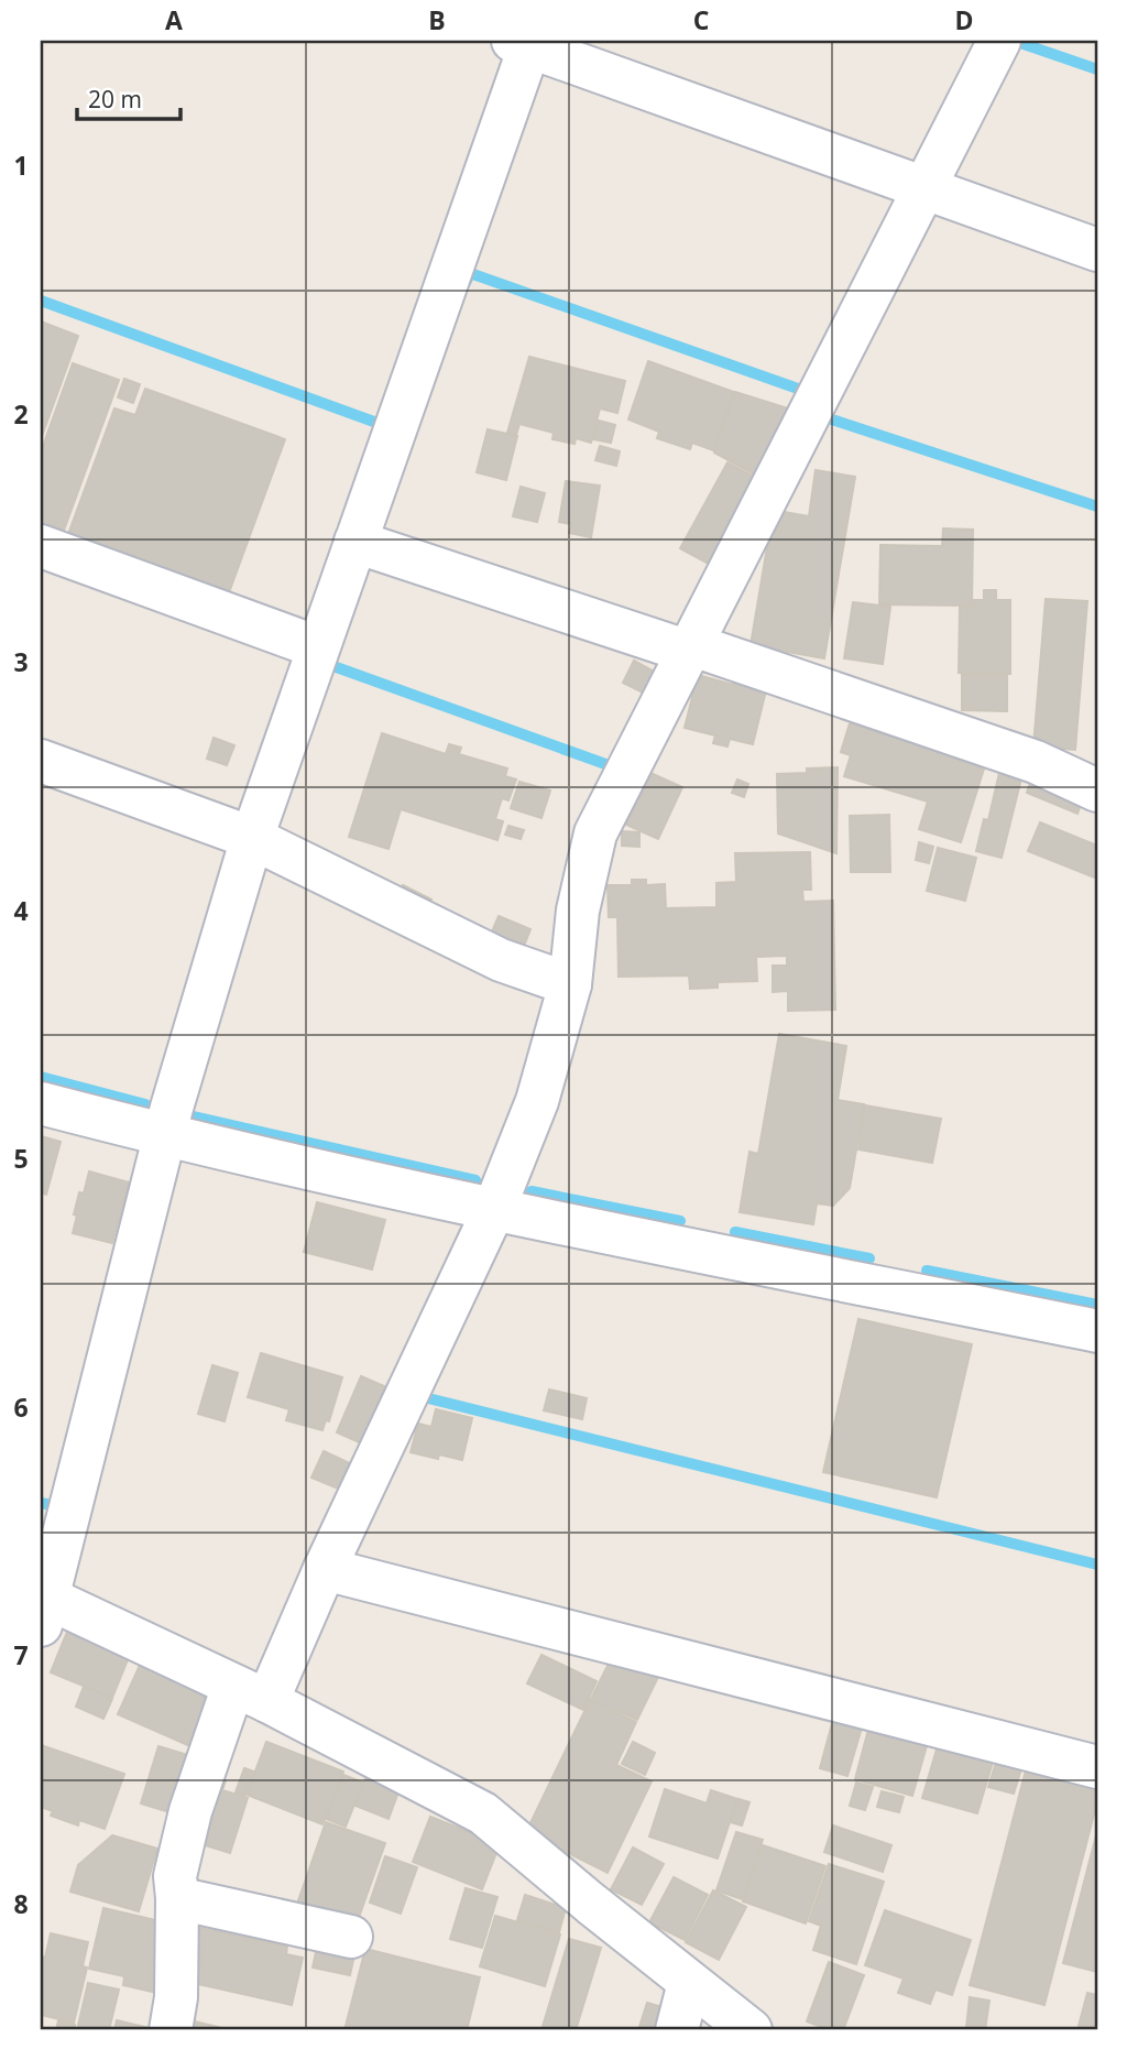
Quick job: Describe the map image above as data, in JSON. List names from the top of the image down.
{
  "scale_bar": "20 m",
  "grid": {
    "columns": [
      "A",
      "B",
      "C",
      "D"
    ],
    "rows": [
      "1",
      "2",
      "3",
      "4",
      "5",
      "6",
      "7",
      "8"
    ]
  }
}
